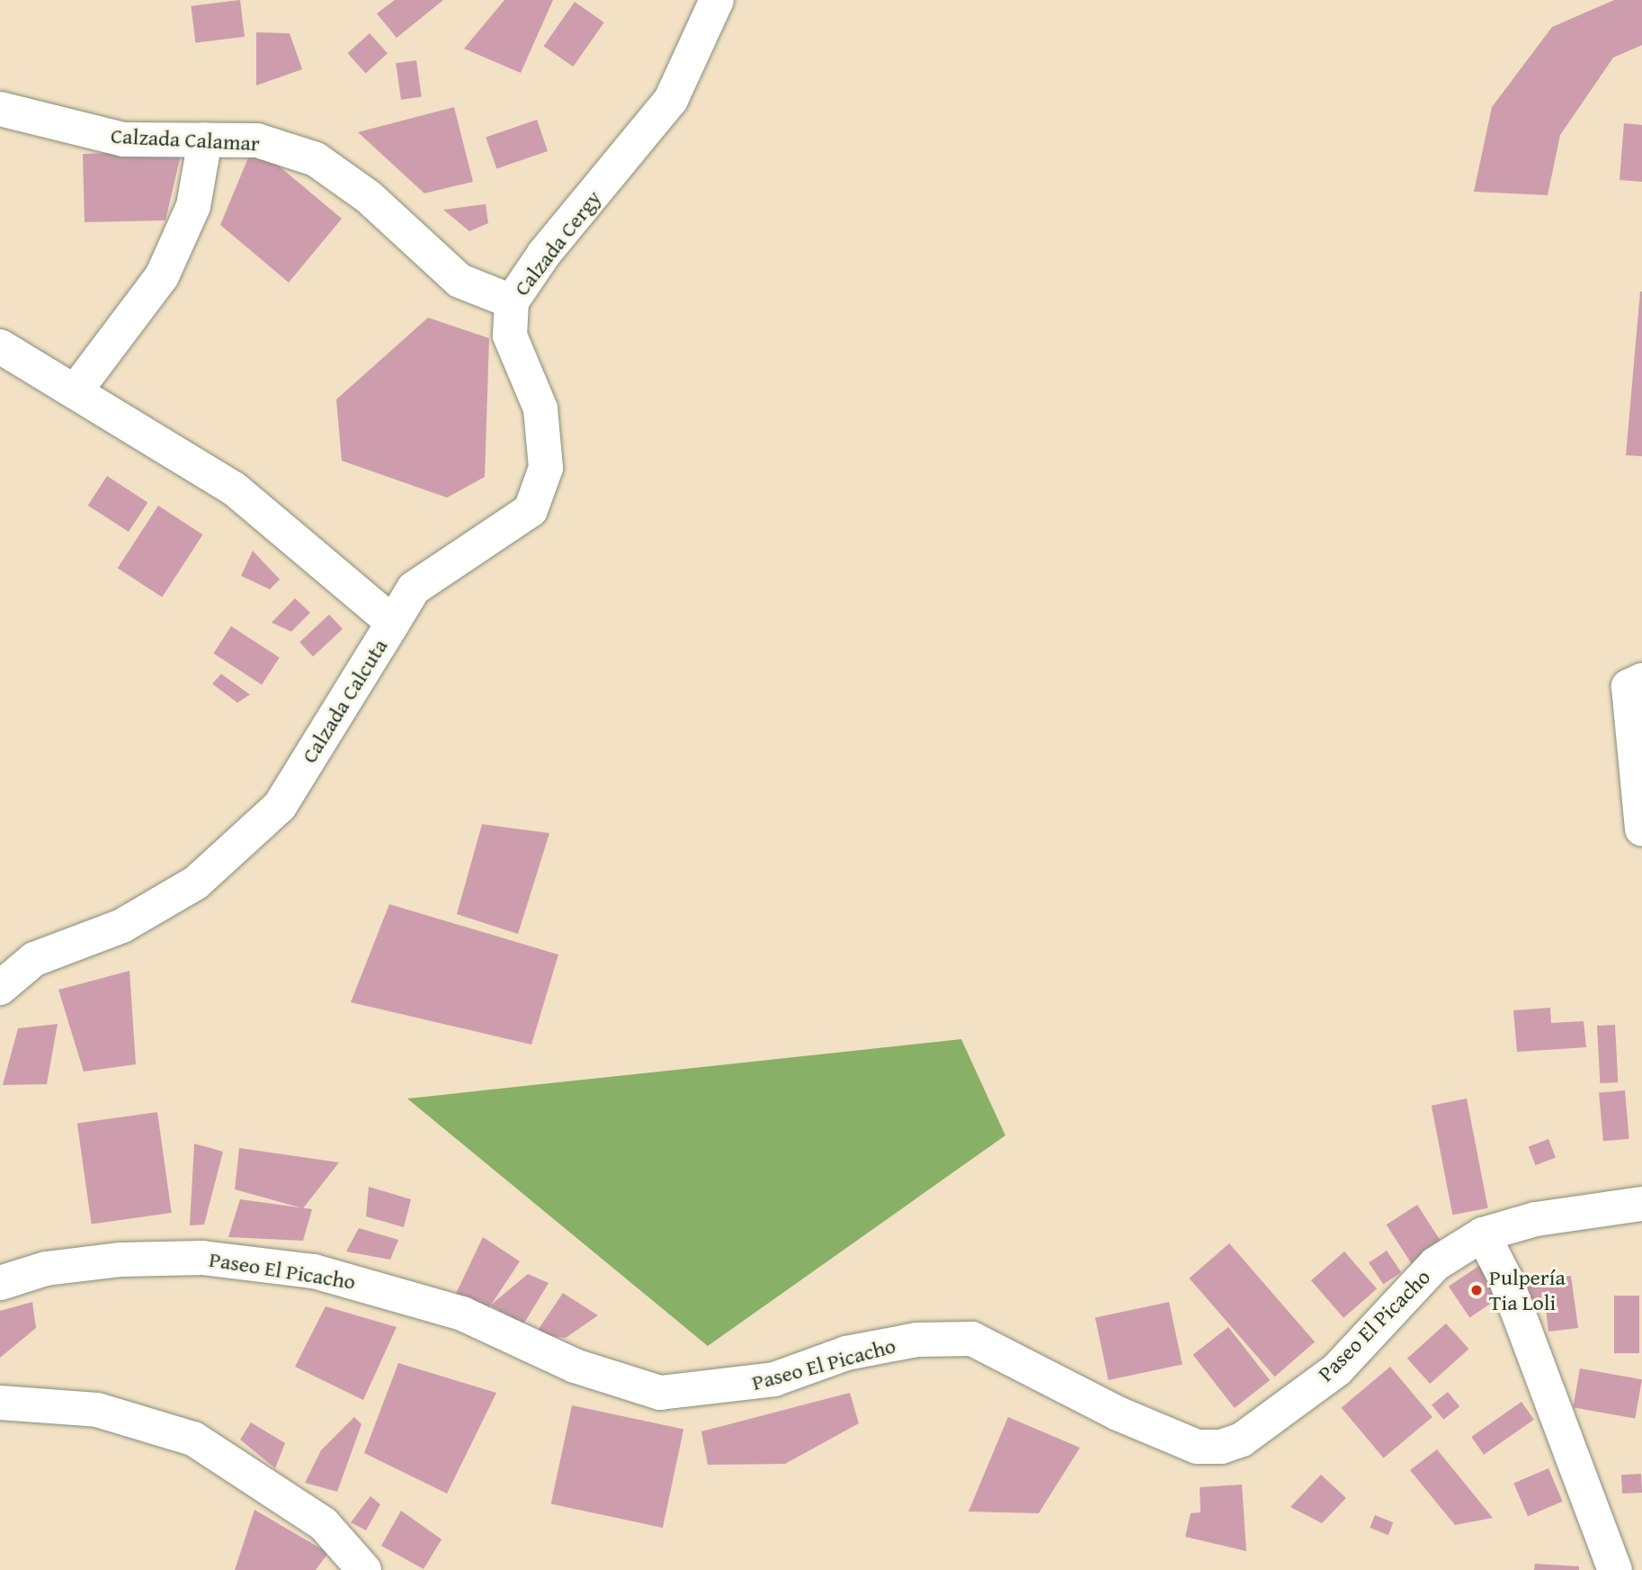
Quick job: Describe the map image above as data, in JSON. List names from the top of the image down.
{
  "streets": {
    "street": [
      "Calzada Calamar",
      "Calzada Cergy",
      "Calzada Calcuta",
      "Paseo El Picacho"
    ]
  },
  "crossings": [
    ["Calzada Calamar", "Calzada Cergy"],
    ["Calzada Cergy", "Calzada Calcuta"]
  ],
  "places": ["Pulpería Tia Loli"]
}
